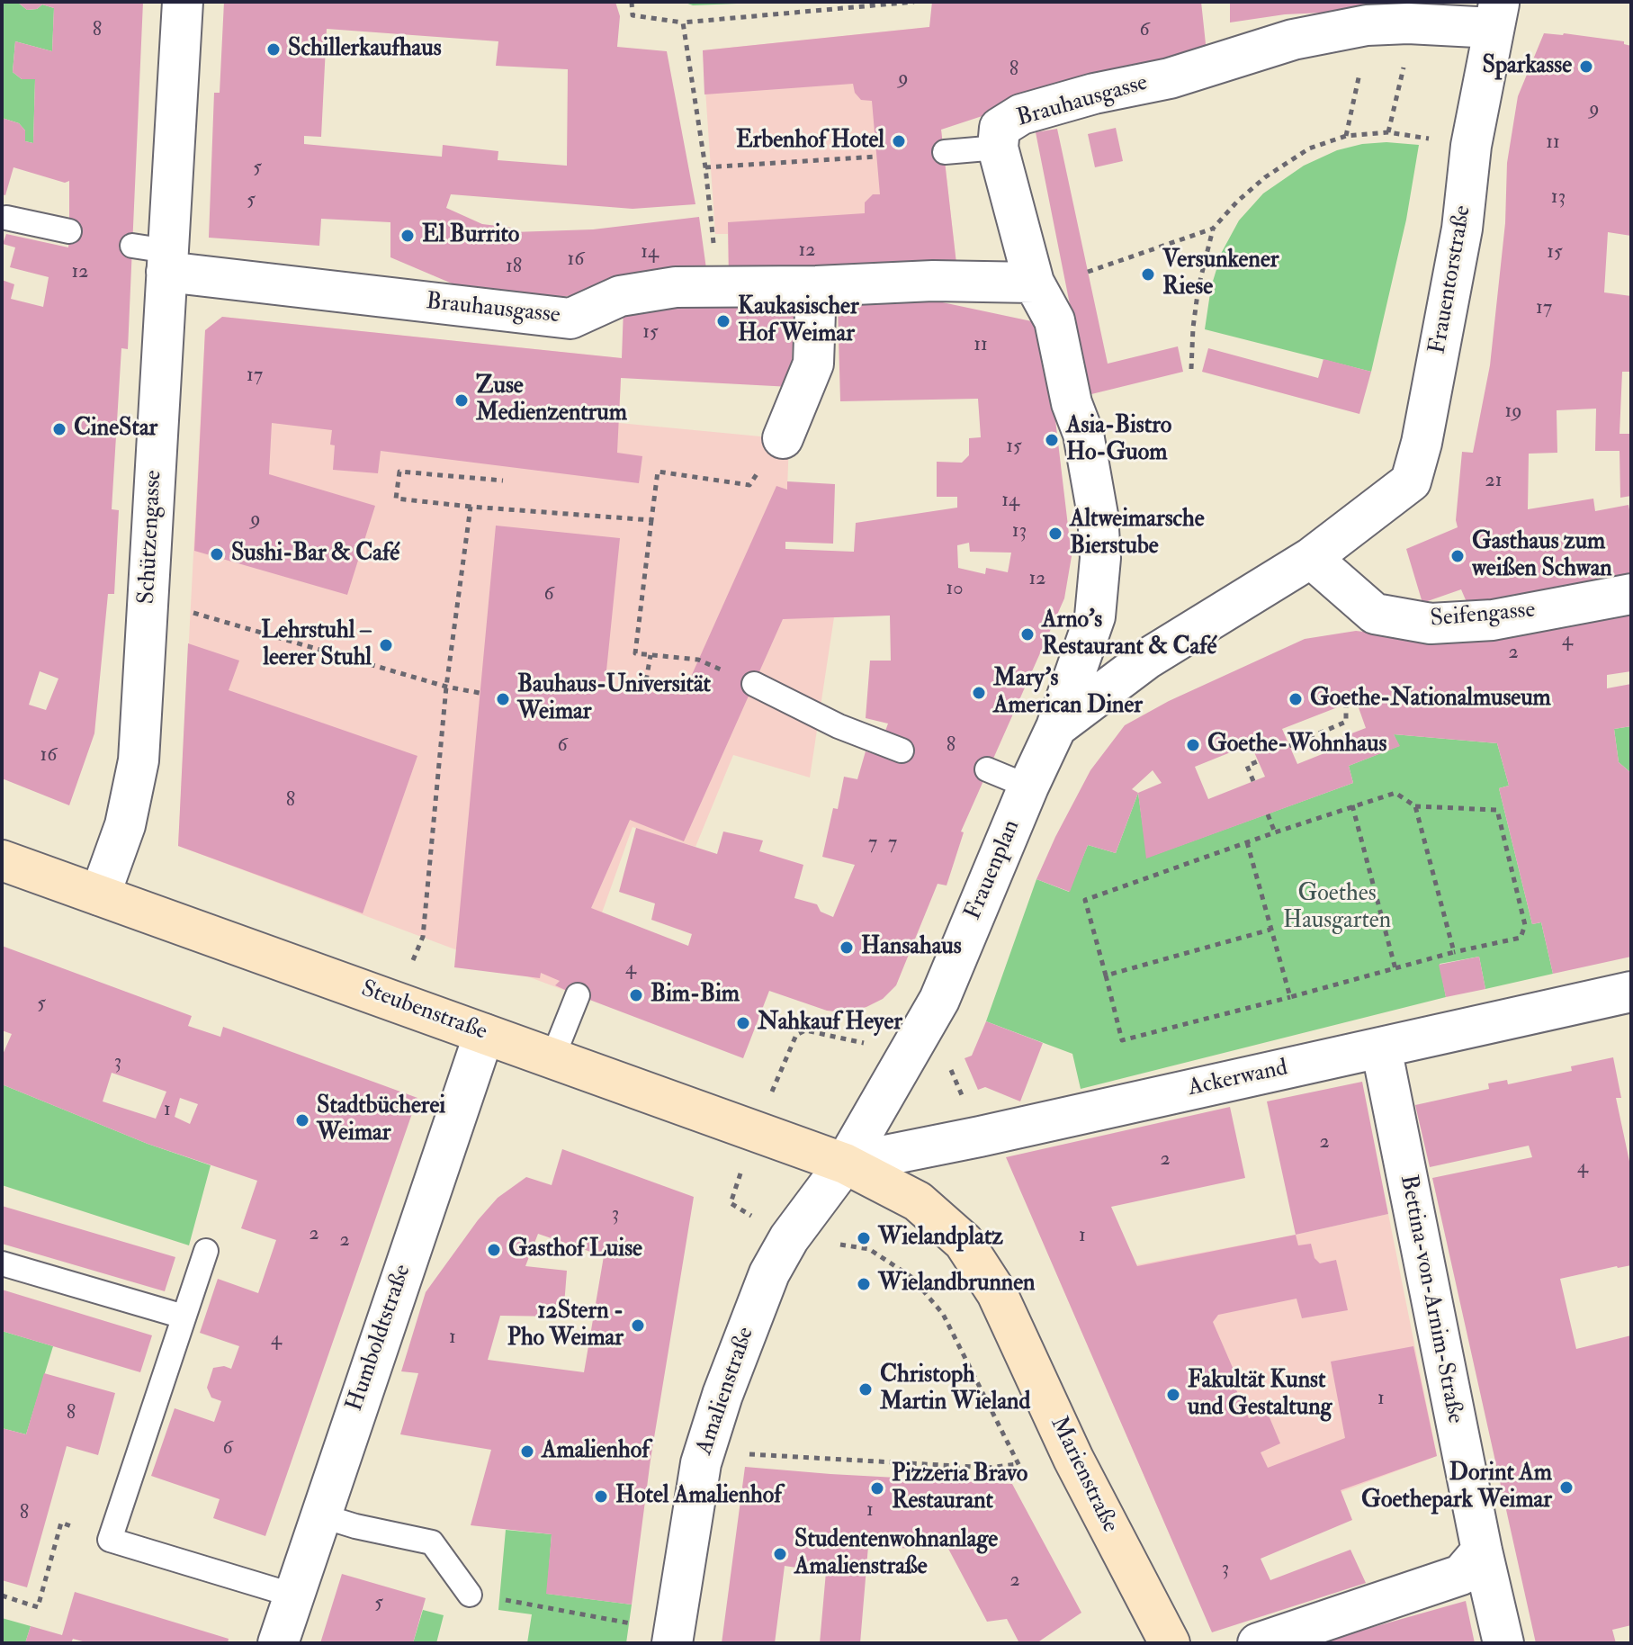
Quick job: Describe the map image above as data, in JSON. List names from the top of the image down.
{
  "streets": {
    "street": [
      "Brauhausgasse",
      "Frauentorstraße",
      "Schützengasse",
      "Seifengasse",
      "Frauenplan",
      "Steubenstraße",
      "Ackerwand",
      "Bettina-von-Arnim-Straße",
      "Humboldtstraße",
      "Amalienstraße",
      "Marienstraße"
    ]
  },
  "crossings": [
    ["Brauhausgasse", "Frauentorstraße"],
    ["Brauhausgasse", "Schützengasse"],
    ["Brauhausgasse", "Frauenplan"],
    ["Frauentorstraße", "Frauenplan"],
    ["Schützengasse", "Steubenstraße"],
    ["Seifengasse", "Frauenplan"],
    ["Frauenplan", "Steubenstraße"],
    ["Frauenplan", "Ackerwand"],
    ["Frauenplan", "Amalienstraße"],
    ["Frauenplan", "Marienstraße"],
    ["Steubenstraße", "Ackerwand"],
    ["Steubenstraße", "Humboldtstraße"],
    ["Steubenstraße", "Amalienstraße"],
    ["Steubenstraße", "Marienstraße"],
    ["Ackerwand", "Bettina-von-Arnim-Straße"],
    ["Ackerwand", "Amalienstraße"],
    ["Ackerwand", "Marienstraße"],
    ["Amalienstraße", "Marienstraße"]
  ],
  "parks": ["Goethes Hausgarten"],
  "places": [
    "Schillerkaufhaus",
    "Sparkasse",
    "Erbenhof Hotel",
    "El Burrito",
    "Versunkener Riese",
    "Kaukasischer Hof Weimar",
    "Zuse Medienzentrum",
    "CineStar",
    "Asia-Bistro Ho-Guom",
    "Altweimarsche Bierstube",
    "Sushi-Bar & Café",
    "Gasthaus zum weißen Schwan",
    "Arno's Restaurant & Café",
    "Lehrstuhl – leerer Stuhl",
    "Mary's American Diner",
    "Bauhaus-Universität Weimar",
    "Goethe-Nationalmuseum",
    "Goethe-Wohnhaus",
    "Hansahaus",
    "Bim-Bim",
    "Nahkauf Heyer",
    "Stadtbücherei Weimar",
    "Wielandplatz",
    "Gasthof Luise",
    "Wielandbrunnen",
    "12Stern - Pho Weimar",
    "Christoph Martin Wieland",
    "Fakultät Kunst und Gestaltung",
    "Amalienhof",
    "Dorint Am Goethepark Weimar",
    "Pizzeria Bravo Restaurant",
    "Hotel Amalienhof",
    "Studentenwohnanlage Amalienstraße"
  ],
  "house_numbers": [
    "8",
    "6",
    "8",
    "9",
    "9",
    "11",
    "5",
    "13",
    "5",
    "12",
    "14",
    "15",
    "16",
    "18",
    "12",
    "17",
    "15",
    "11",
    "17",
    "19",
    "15",
    "21",
    "14",
    "9",
    "13",
    "12",
    "10",
    "6",
    "4",
    "2",
    "6",
    "8",
    "16",
    "8",
    "7",
    "7",
    "4",
    "5",
    "3",
    "1",
    "2",
    "2",
    "4",
    "3",
    "2",
    "1",
    "2",
    "1",
    "4",
    "1",
    "8",
    "6",
    "1",
    "8",
    "3",
    "2",
    "5"
  ]
}
